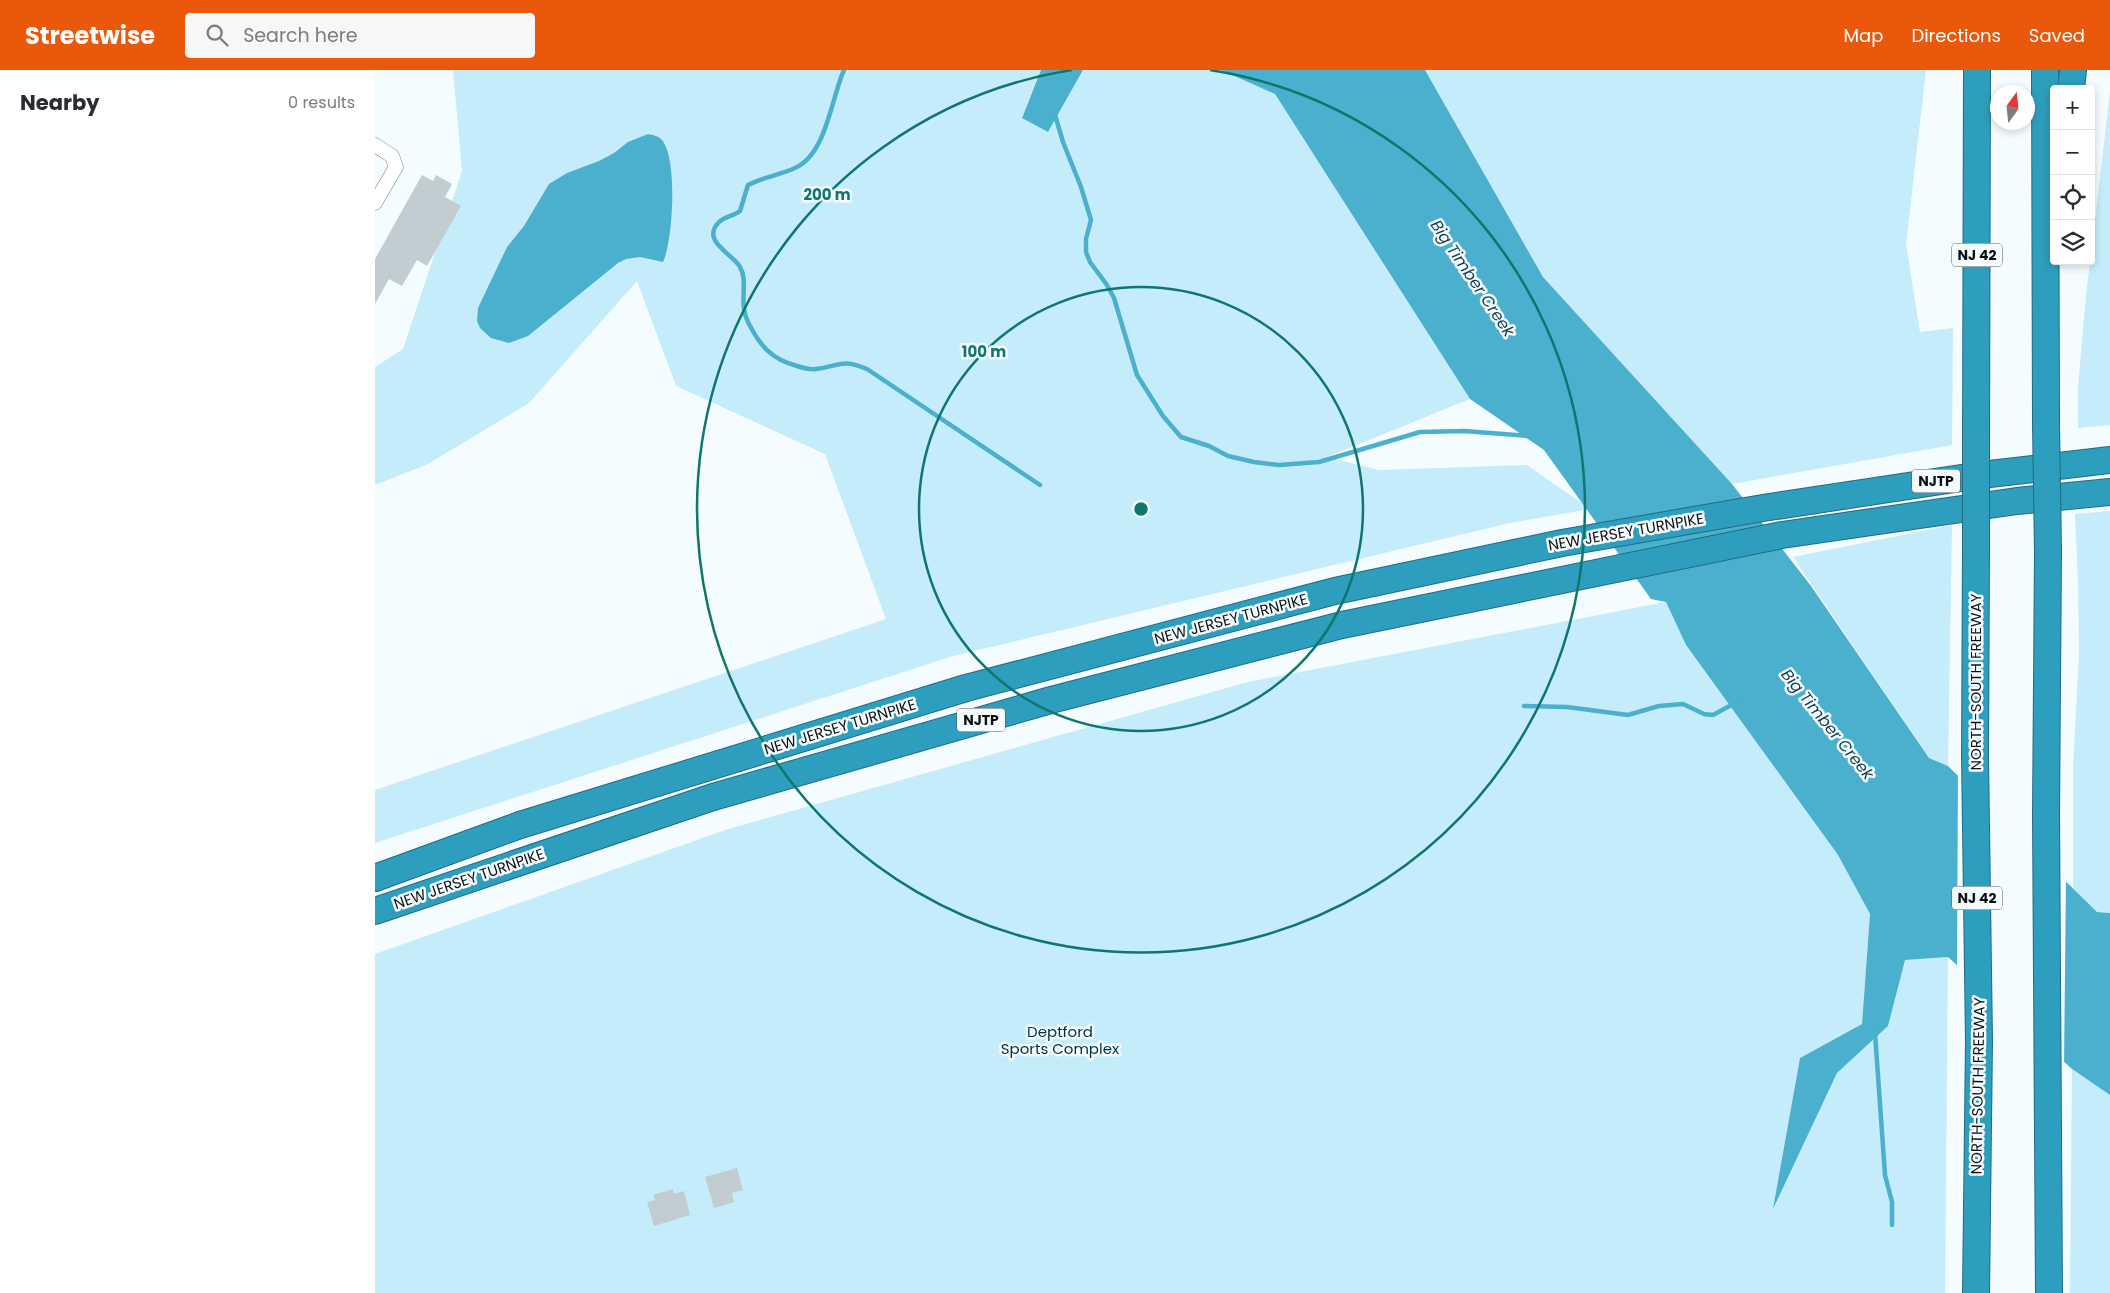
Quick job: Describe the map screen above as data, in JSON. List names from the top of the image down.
{
  "streets": {
    "highway": [
      "NJ 42",
      "NJTP",
      "NEW JERSEY TURNPIKE",
      "NORTH-SOUTH FREEWAY"
    ]
  },
  "water": ["Big Timber Creek"],
  "parks": ["Deptford Sports Complex"],
  "north": "top",
  "page": {
    "header": "Streetwise",
    "search": "Search here",
    "nav": ["Map", "Directions", "Saved"],
    "heading": ["Nearby", "0 results"],
    "map_buttons": ["+", "−"]
  },
  "rings": ["200 m", "100 m"]
}
